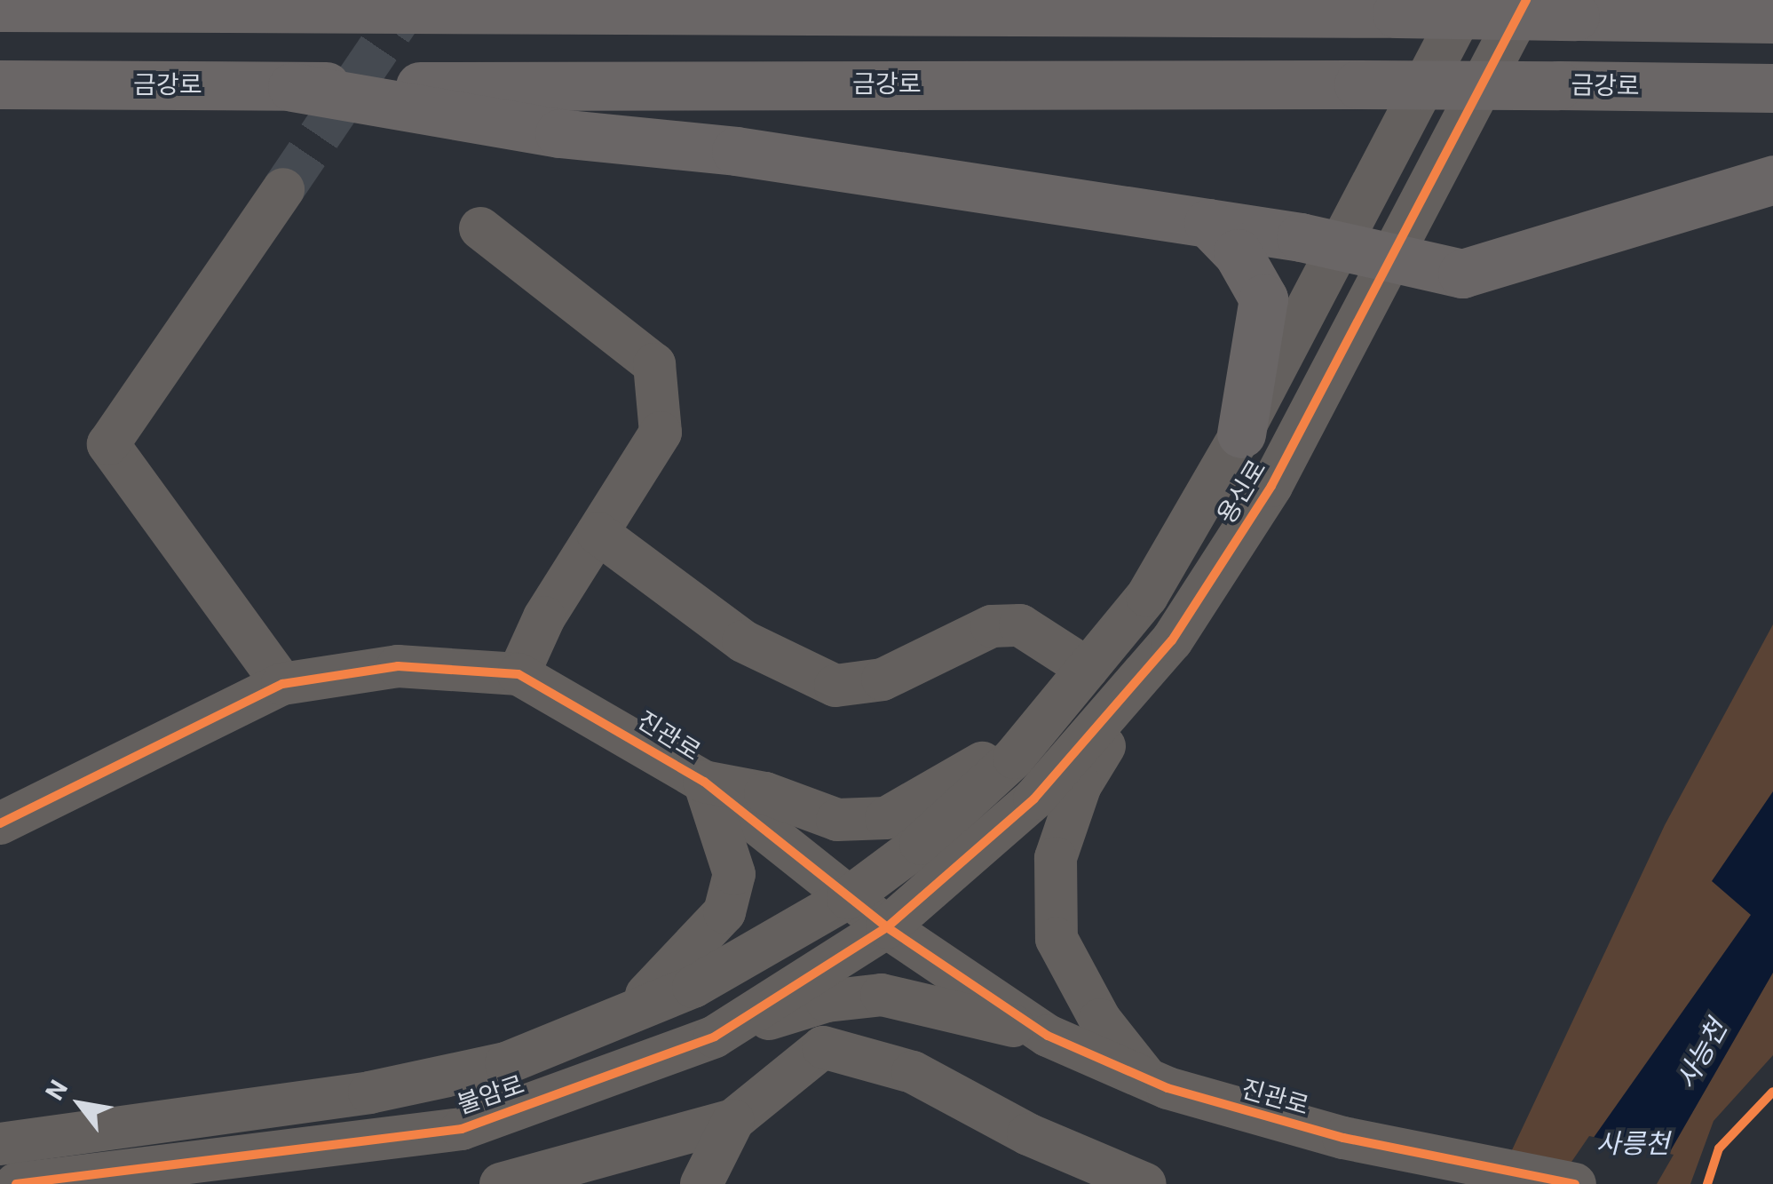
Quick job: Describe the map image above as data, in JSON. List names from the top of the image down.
{
  "streets": {
    "highway": ["금강로"],
    "street": ["용신로", "진관로", "불암로"]
  },
  "crossings": [
    ["용신로", "진관로"],
    ["용신로", "불암로"],
    ["진관로", "불암로"]
  ],
  "water": ["사능천", "사릉천"],
  "north": "top left"
}
